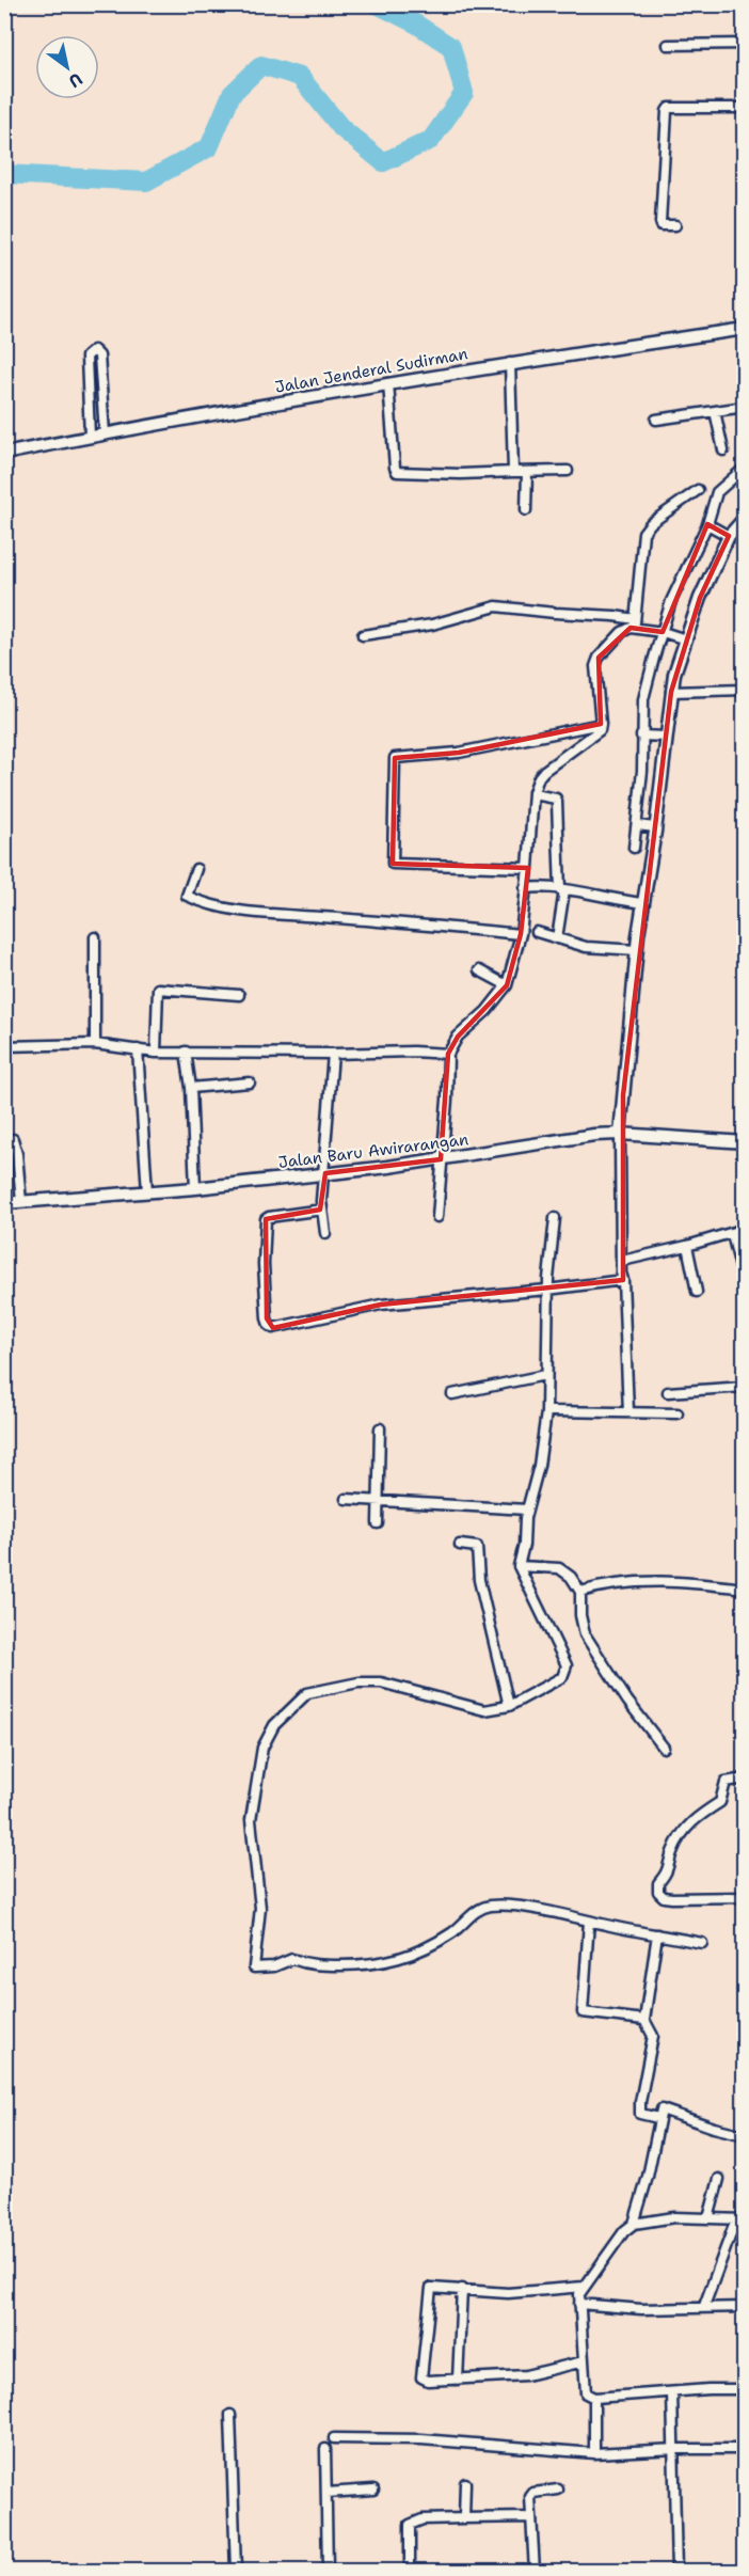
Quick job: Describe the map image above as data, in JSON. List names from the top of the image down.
{
  "streets": {
    "street": ["Jalan Jenderal Sudirman", "Jalan Baru Awirarangan"]
  },
  "north": "bottom right"
}
